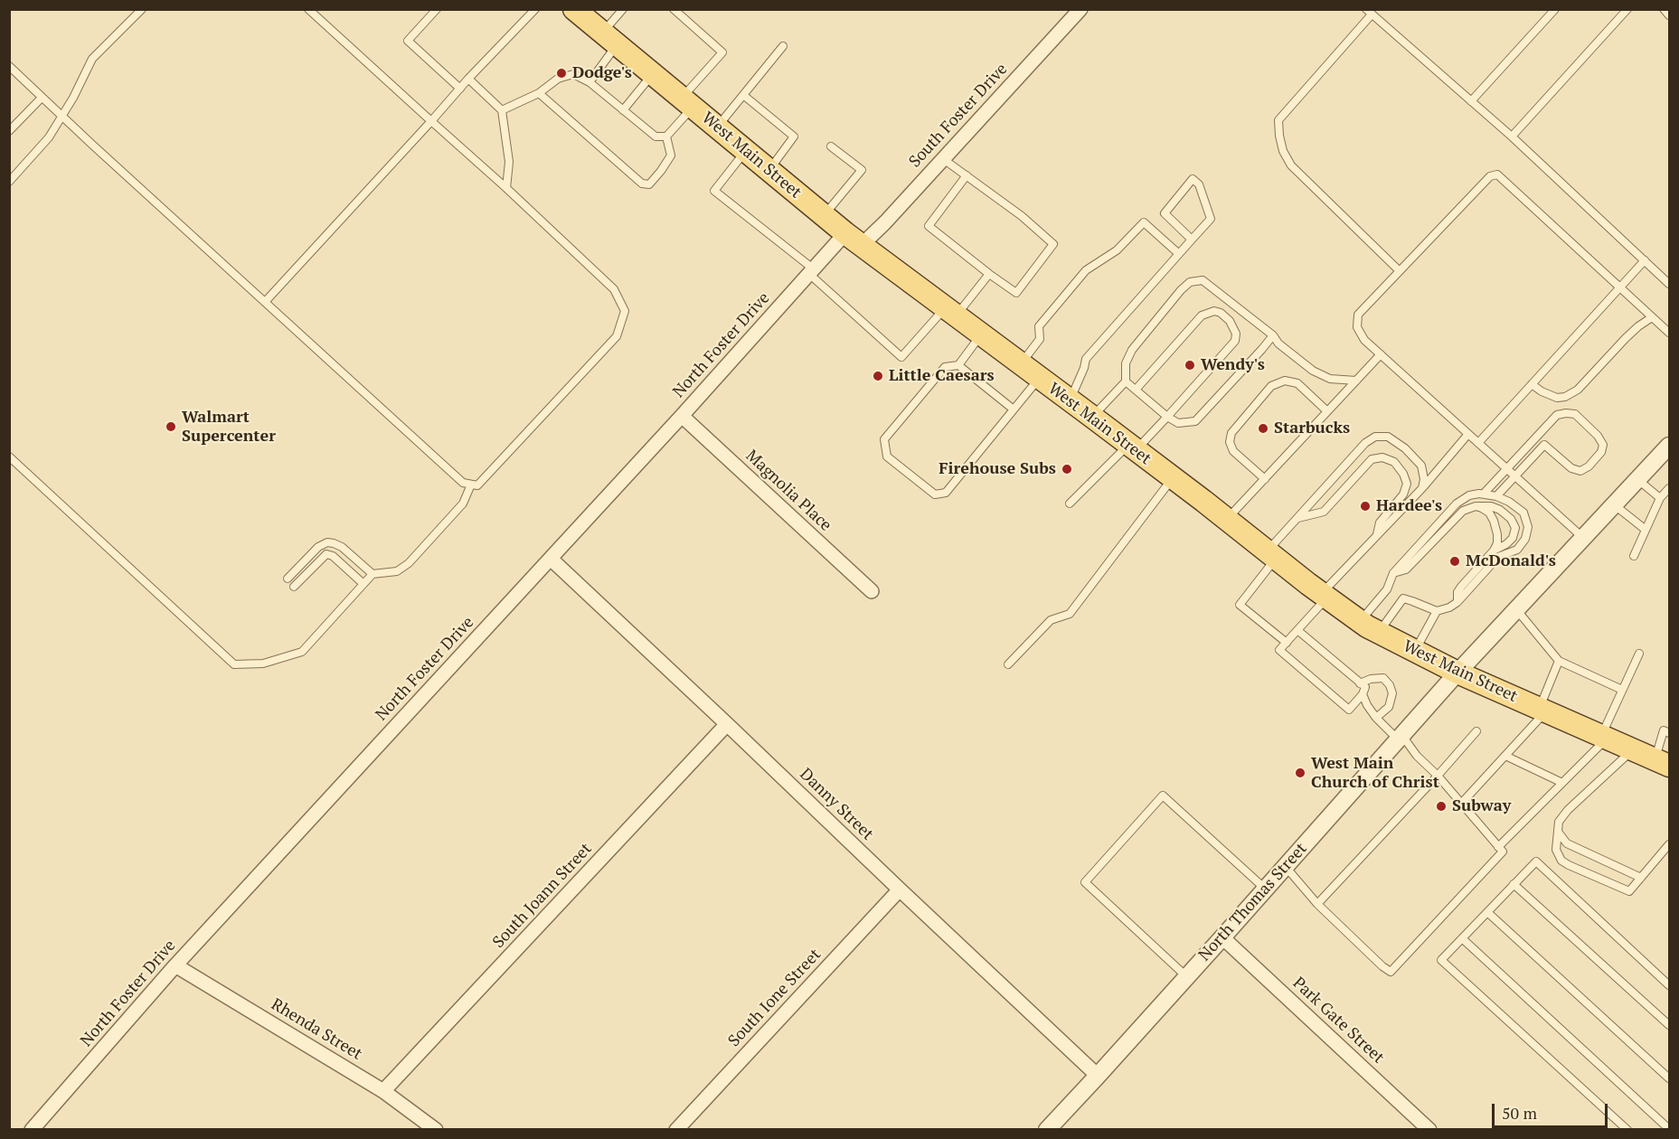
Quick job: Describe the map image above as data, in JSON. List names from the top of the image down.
{
  "streets": {
    "main road": ["West Main Street"],
    "street": [
      "South Foster Drive",
      "North Foster Drive",
      "Magnolia Place",
      "Danny Street",
      "South Joann Street",
      "North Thomas Street",
      "South Ione Street",
      "Park Gate Street",
      "Rhenda Street"
    ]
  },
  "crossings": [
    ["South Foster Drive", "West Main Street"],
    ["South Foster Drive", "North Foster Drive"],
    ["West Main Street", "North Foster Drive"],
    ["West Main Street", "North Thomas Street"],
    ["North Foster Drive", "Magnolia Place"],
    ["North Foster Drive", "Danny Street"],
    ["North Foster Drive", "Rhenda Street"],
    ["Danny Street", "South Joann Street"],
    ["Danny Street", "North Thomas Street"],
    ["Danny Street", "South Ione Street"],
    ["South Joann Street", "Rhenda Street"],
    ["North Thomas Street", "Park Gate Street"]
  ],
  "places": [
    "Dodge's",
    "Wendy's",
    "Little Caesars",
    "Walmart Supercenter",
    "Starbucks",
    "Firehouse Subs",
    "Hardee's",
    "McDonald's",
    "West Main Church of Christ",
    "Subway"
  ],
  "scale_bar": "50 m"
}
